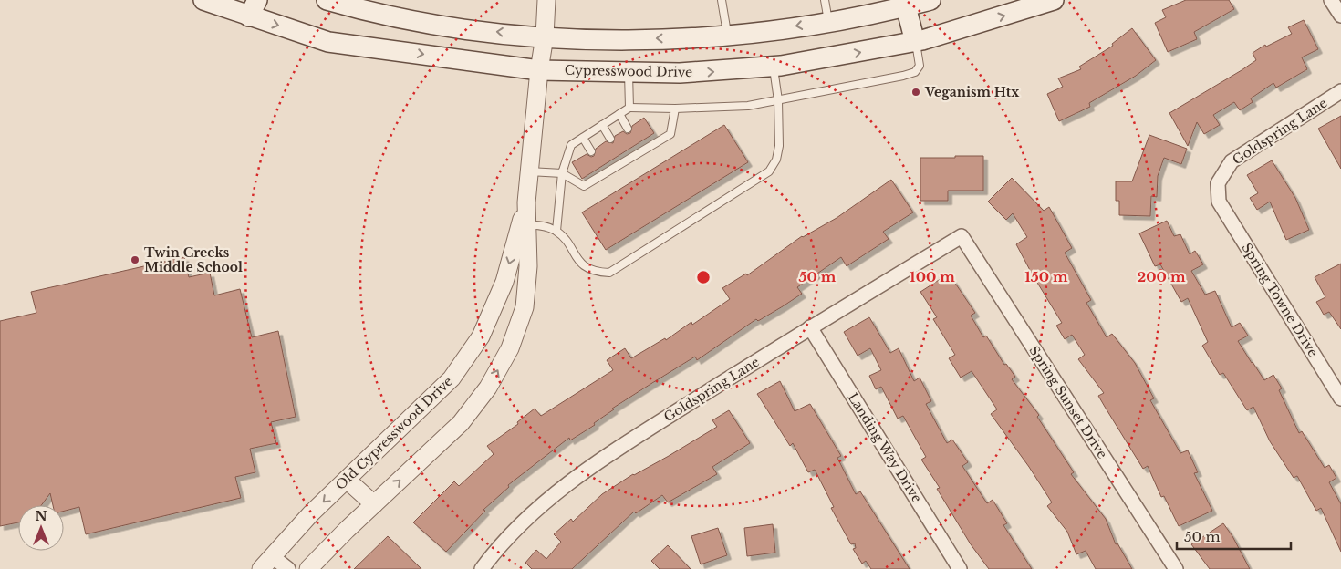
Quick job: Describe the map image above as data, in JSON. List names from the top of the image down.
{
  "streets": {
    "main road": ["Cypresswood Drive"],
    "street": [
      "Goldspring Lane",
      "Spring Towne Drive",
      "Spring Sunset Drive",
      "Old Cypresswood Drive",
      "Landing Way Drive"
    ]
  },
  "crossings": [
    ["Cypresswood Drive", "Old Cypresswood Drive"],
    ["Goldspring Lane", "Spring Towne Drive"],
    ["Goldspring Lane", "Spring Sunset Drive"],
    ["Goldspring Lane", "Landing Way Drive"]
  ],
  "places": ["Veganism Htx", "Twin Creeks Middle School"],
  "scale_bar": "50 m",
  "north": "top",
  "rings": [
    "50 m",
    "100 m",
    "150 m",
    "200 m"
  ]
}
